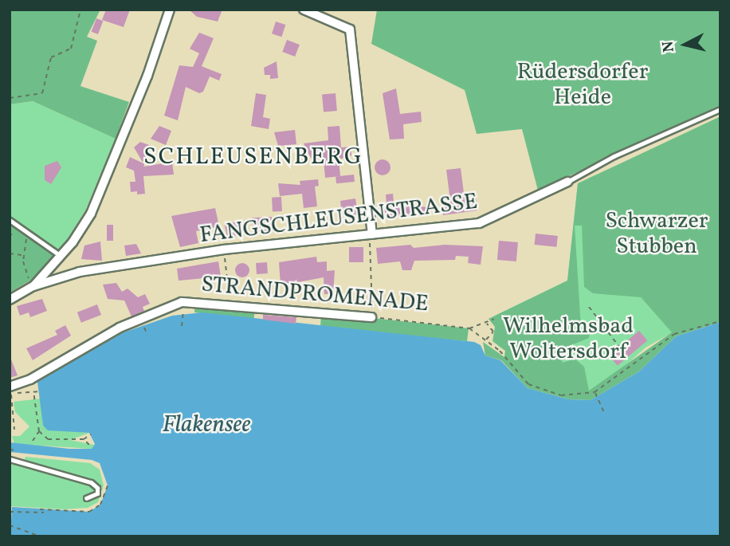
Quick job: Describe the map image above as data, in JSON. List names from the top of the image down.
{
  "streets": {
    "street": ["FANGSCHLEUSENSTRASSE", "STRANDPROMENADE"]
  },
  "districts": ["SCHLEUSENBERG"],
  "water": ["Flakensee"],
  "parks": ["Rüdersdorfer Heide", "Schwarzer Stubben", "Wilhelmsbad Woltersdorf"],
  "north": "left"
}
